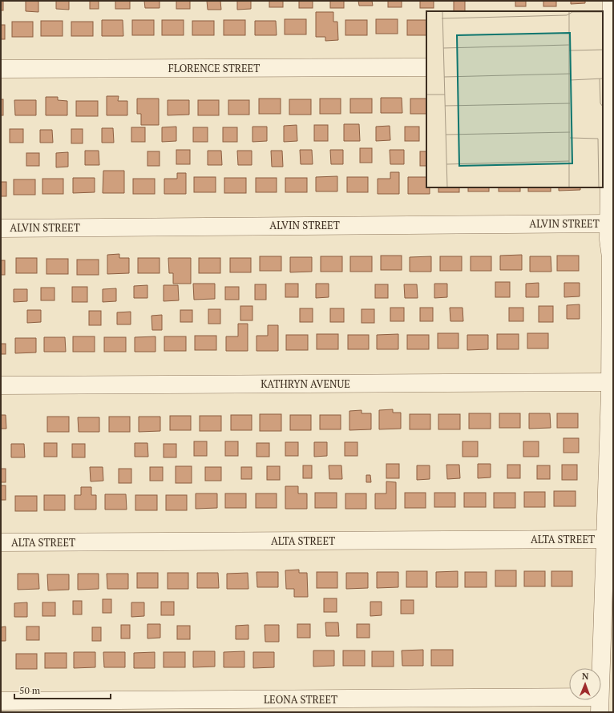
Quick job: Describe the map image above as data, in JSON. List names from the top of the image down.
{
  "streets": {
    "street": [
      "FLORENCE STREET",
      "ALVIN STREET",
      "KATHRYN AVENUE",
      "ALTA STREET",
      "LEONA STREET"
    ]
  },
  "scale_bar": "50 m",
  "north": "top"
}
